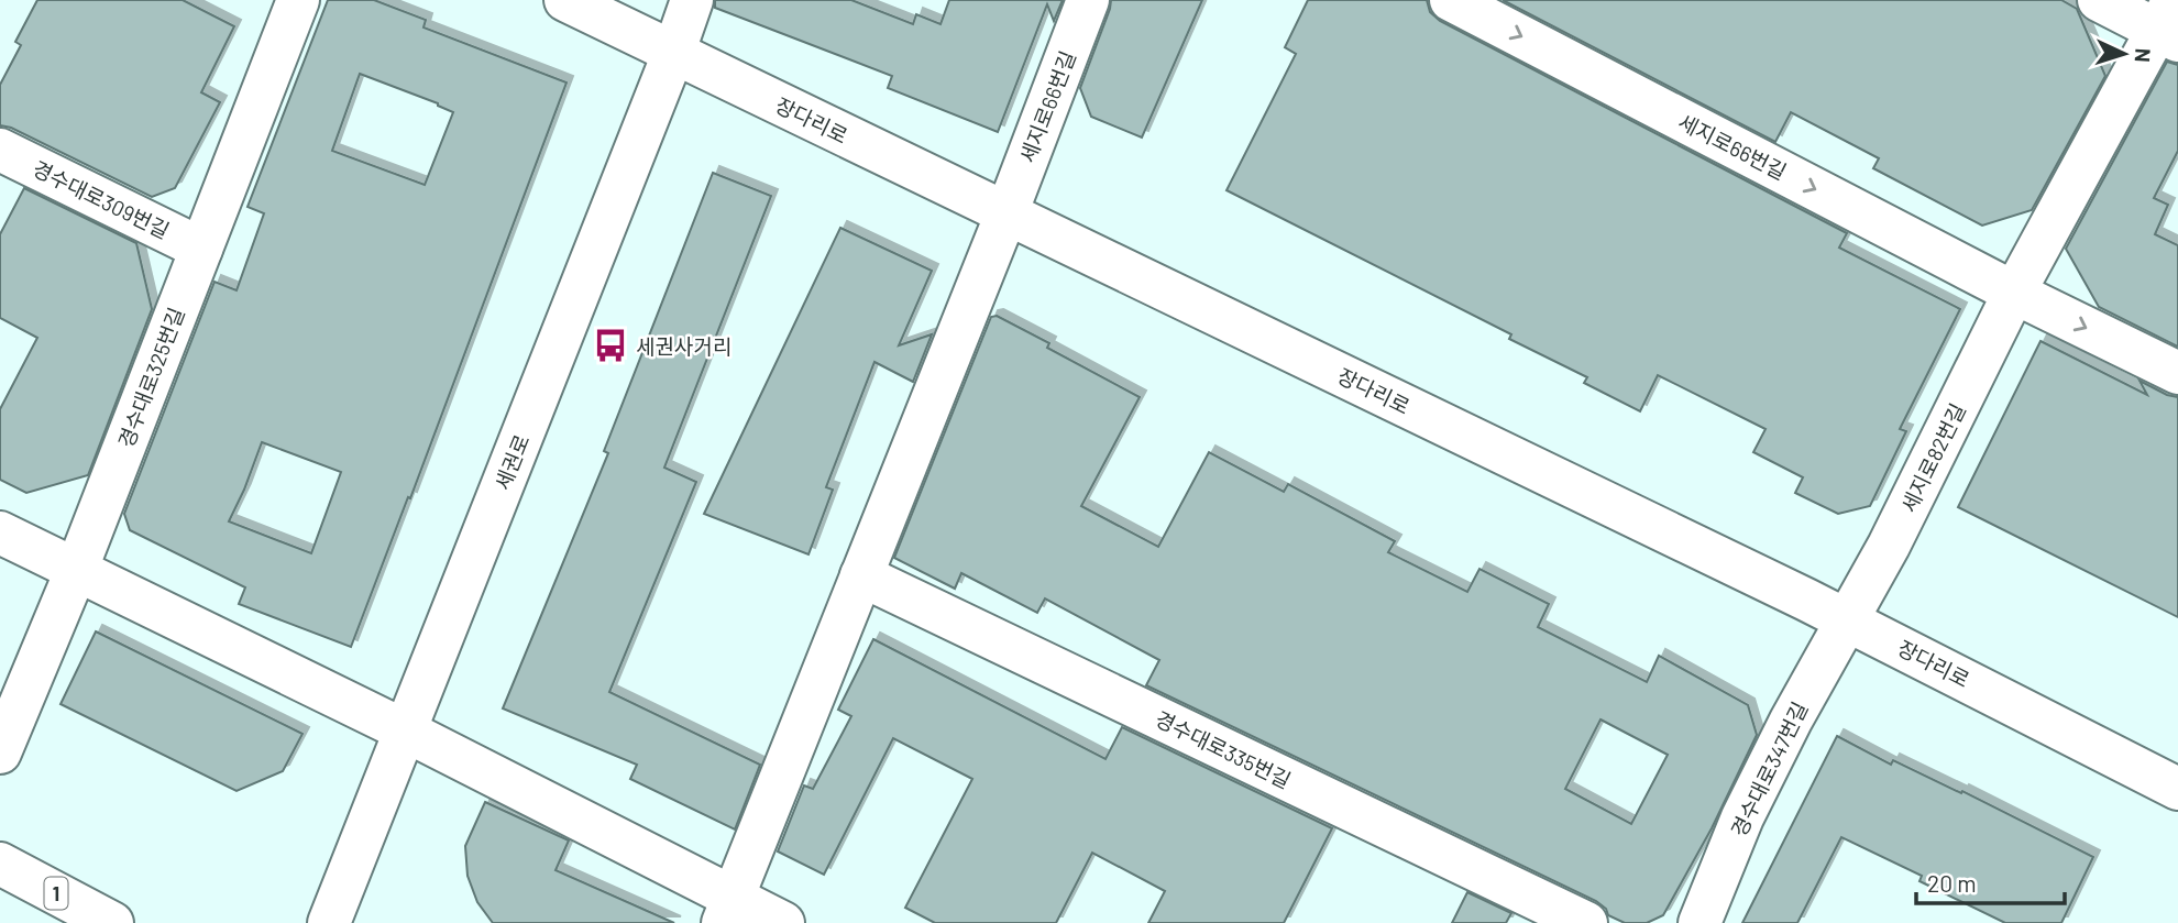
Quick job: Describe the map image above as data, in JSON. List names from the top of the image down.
{
  "streets": {
    "street": [
      "세지로66번길",
      "장다리로",
      "경수대로309번길",
      "경수대로325번길",
      "세지로82번길",
      "세권로",
      "경수대로335번길",
      "경수대로347번길",
      "1"
    ]
  },
  "crossings": [
    ["세지로66번길", "장다리로"],
    ["세지로66번길", "세지로82번길"],
    ["장다리로", "세지로82번길"],
    ["장다리로", "세권로"],
    ["장다리로", "경수대로347번길"],
    ["경수대로309번길", "경수대로325번길"],
    ["세지로82번길", "경수대로347번길"]
  ],
  "one_way": ["세지로66번길"],
  "places": {
    "bus stop": ["세권사거리"]
  },
  "scale_bar": "20 m",
  "north": "right"
}
